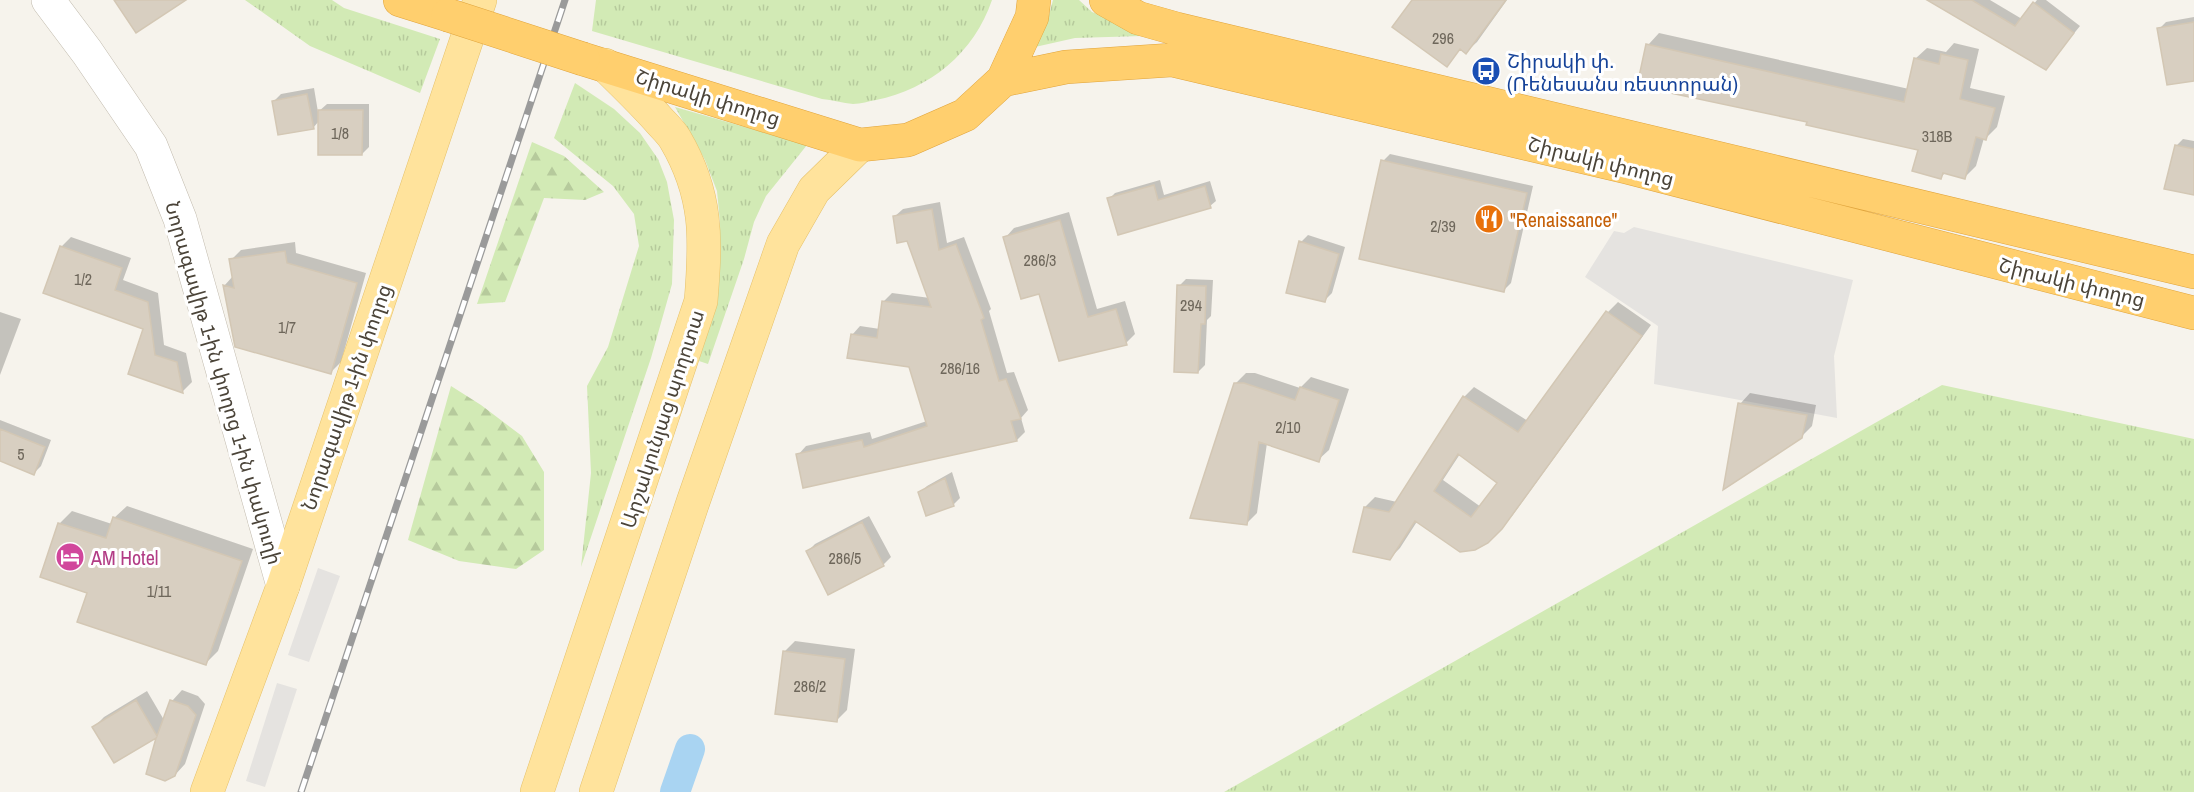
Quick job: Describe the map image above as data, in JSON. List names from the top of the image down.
{
  "streets": {
    "highway": ["Շիրակի փողոց"],
    "main road": ["Նորագավիթ 1-ին փողոց", "Արշակունյաց պողոտա"],
    "street": ["Նորագավիթ 1-ին փողոց 1-ին փակուղի"]
  },
  "crossings": [
    ["Շիրակի փողոց", "Արշակունյաց պողոտա"],
    ["Նորագավիթ 1-ին փողոց 1-ին փակուղի", "Նորագավիթ 1-ին փողոց"]
  ],
  "places": {
    "bus stop": ["Շիրակի փ. (Ռենեսանս ռեստորան)"],
    "restaurant": ["\"Renaissance\""],
    "hotel": ["AM Hotel"]
  },
  "house_numbers": [
    "296",
    "1/8",
    "318B",
    "2/39",
    "286/3",
    "1/2",
    "294",
    "1/7",
    "286/16",
    "2/10",
    "5",
    "286/5",
    "1/11",
    "286/2"
  ]
}
